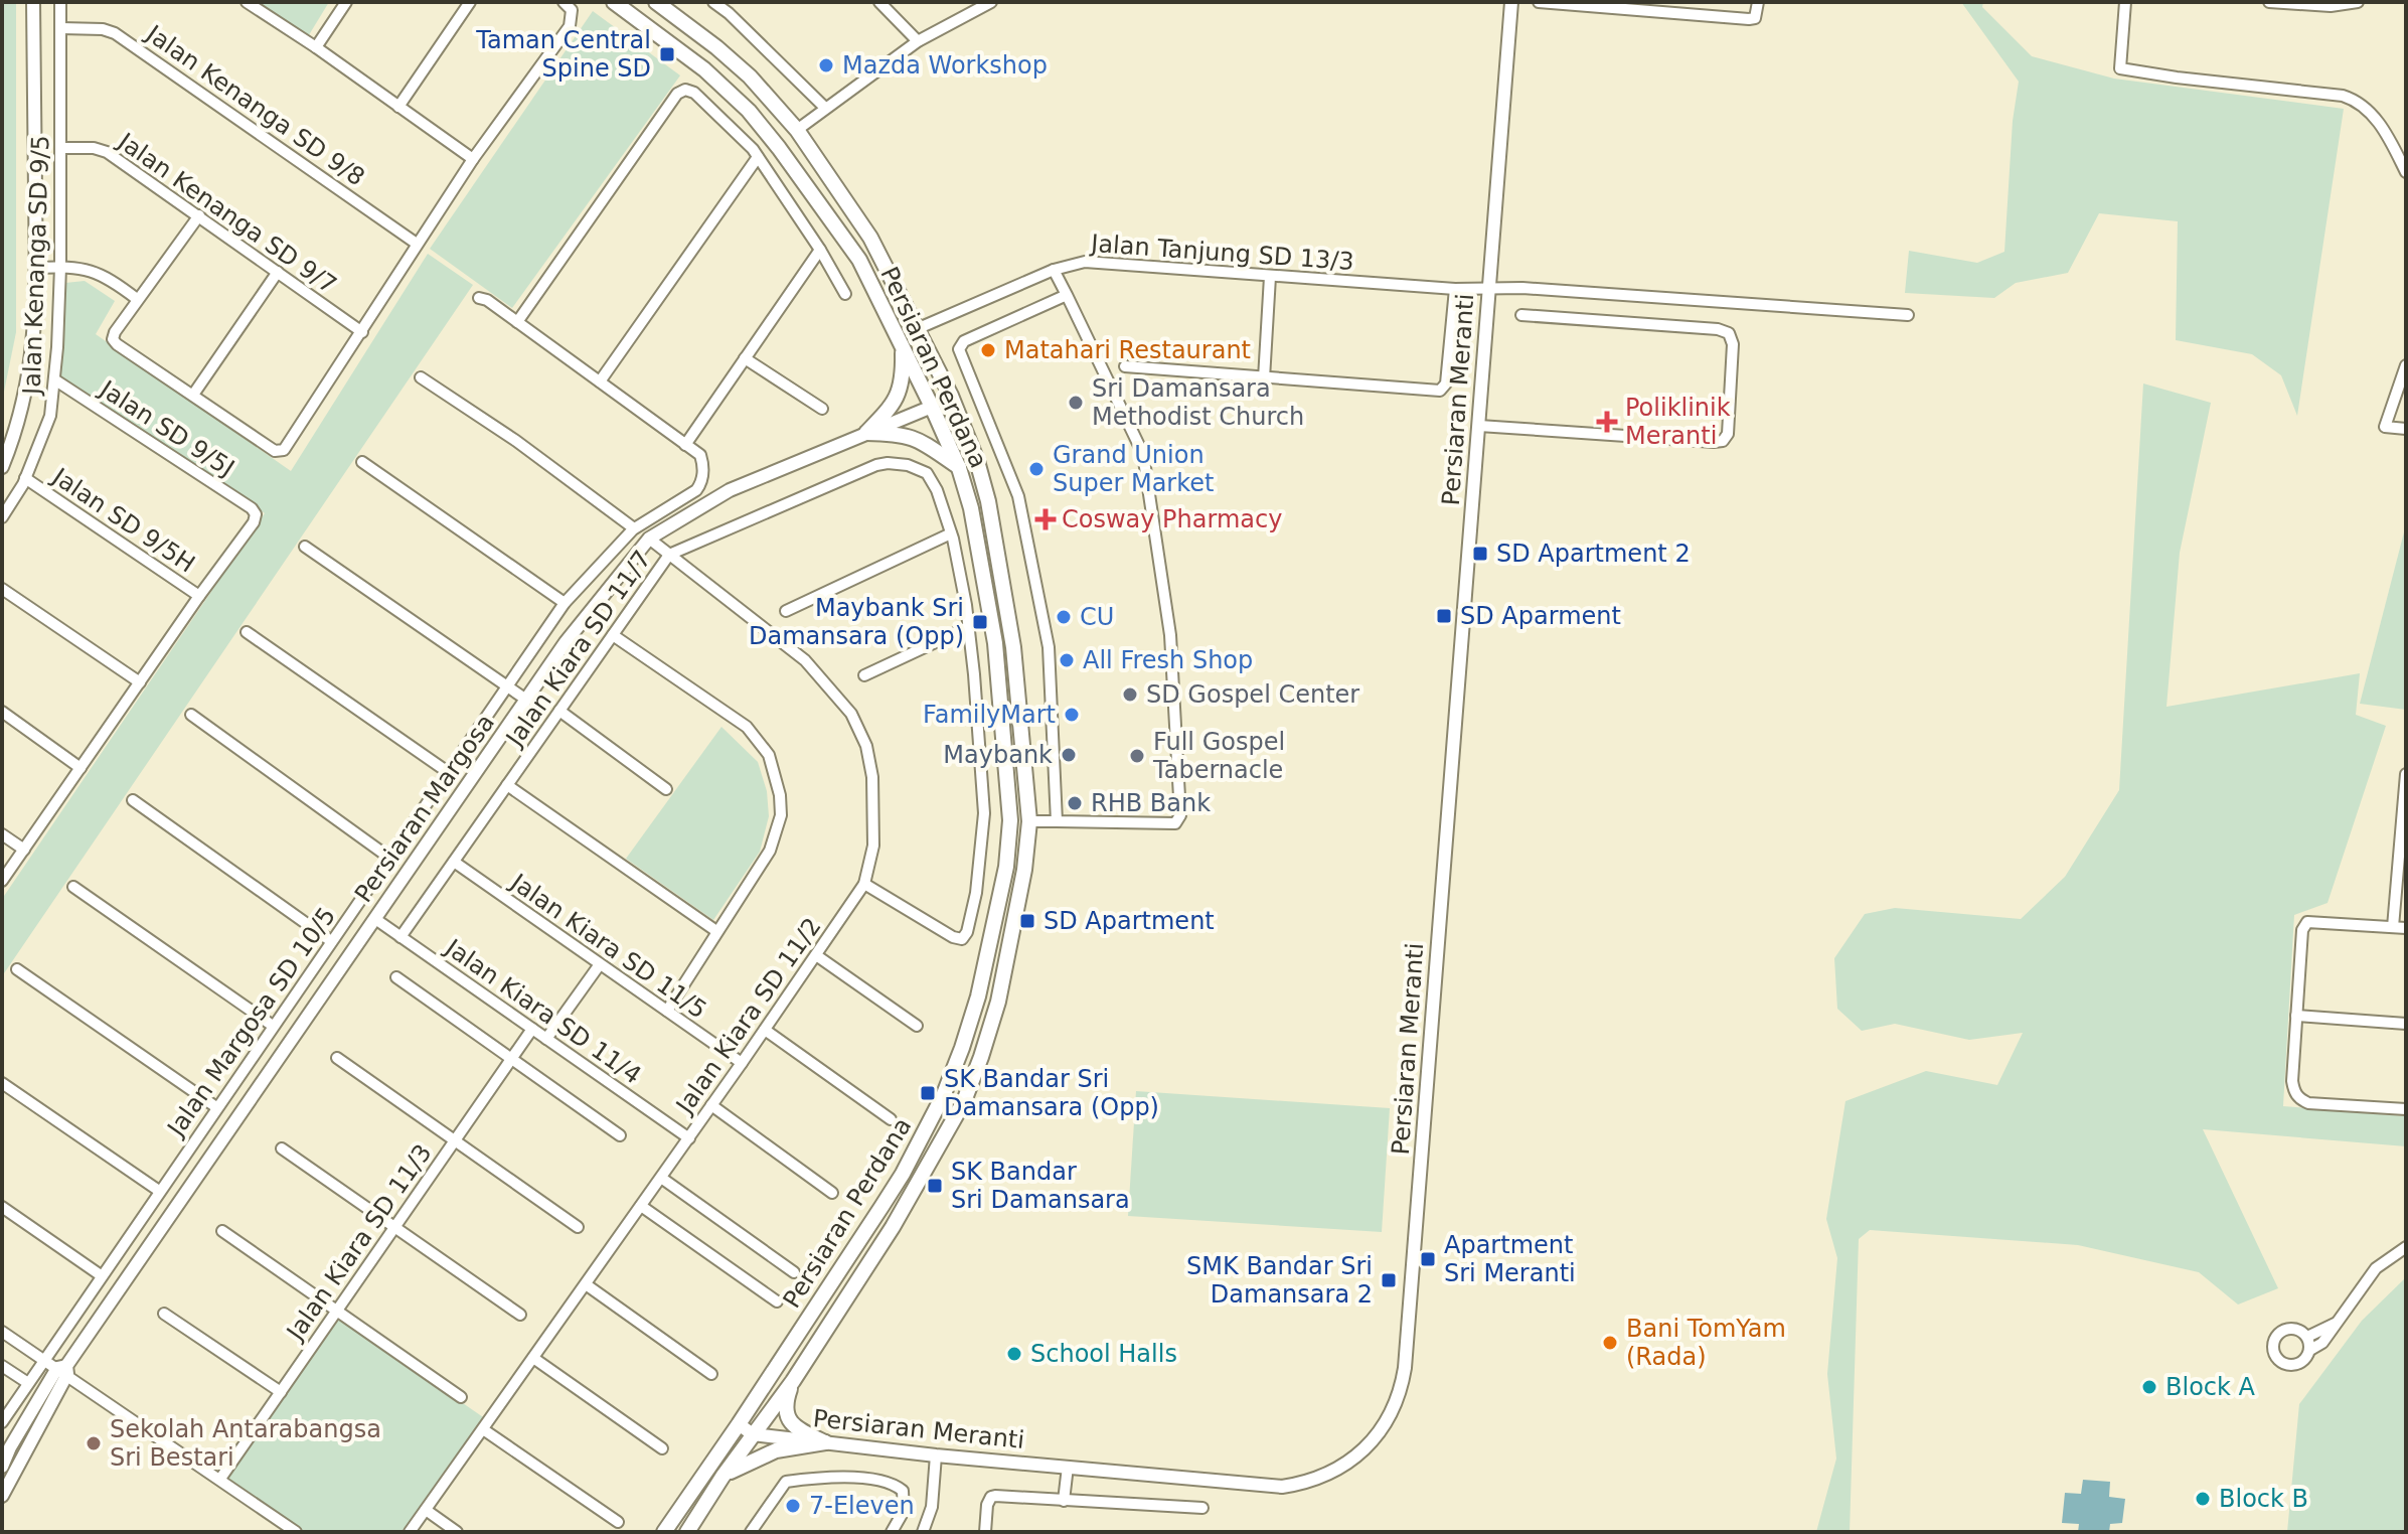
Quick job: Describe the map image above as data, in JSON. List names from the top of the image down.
{
  "streets": {
    "main road": ["Persiaran Perdana"],
    "street": [
      "Jalan Kenanga SD 9/8",
      "Jalan Kenanga SD 9/7",
      "Jalan Tanjung SD 13/3",
      "Jalan Kenanga SD 9/5",
      "Persiaran Meranti",
      "Jalan SD 9/5J",
      "Jalan SD 9/5H",
      "Jalan Kiara SD 11/7",
      "Persiaran Margosa",
      "Jalan Kiara SD 11/5",
      "Jalan Kiara SD 11/4",
      "Jalan Kiara SD 11/2",
      "Jalan Margosa SD 10/5",
      "Jalan Kiara SD 11/3"
    ]
  },
  "crossings": [
    ["Jalan Kenanga SD 9/8", "Jalan Kenanga SD 9/5"],
    ["Jalan Kenanga SD 9/7", "Jalan Kenanga SD 9/5"],
    ["Jalan Tanjung SD 13/3", "Persiaran Perdana"],
    ["Jalan Tanjung SD 13/3", "Persiaran Meranti"],
    ["Jalan Kenanga SD 9/5", "Jalan SD 9/5J"],
    ["Jalan Kenanga SD 9/5", "Jalan SD 9/5H"],
    ["Persiaran Perdana", "Persiaran Meranti"],
    ["Persiaran Perdana", "Persiaran Margosa"],
    ["Jalan SD 9/5J", "Jalan SD 9/5H"],
    ["Jalan Kiara SD 11/7", "Jalan Kiara SD 11/5"],
    ["Jalan Kiara SD 11/7", "Jalan Kiara SD 11/4"],
    ["Jalan Kiara SD 11/7", "Jalan Kiara SD 11/2"],
    ["Persiaran Margosa", "Jalan Kiara SD 11/4"],
    ["Persiaran Margosa", "Jalan Kiara SD 11/2"],
    ["Jalan Kiara SD 11/5", "Jalan Kiara SD 11/2"],
    ["Jalan Kiara SD 11/4", "Jalan Kiara SD 11/2"],
    ["Jalan Kiara SD 11/4", "Jalan Kiara SD 11/3"]
  ],
  "places": {
    "transit": [
      "Taman Central Spine SD",
      "SD Apartment 2",
      "SD Aparment",
      "Maybank Sri Damansara (Opp)",
      "SD Apartment",
      "SK Bandar Sri Damansara (Opp)",
      "SK Bandar Sri Damansara",
      "Apartment Sri Meranti",
      "SMK Bandar Sri Damansara 2"
    ],
    "other": [
      "Mazda Workshop",
      "Matahari Restaurant",
      "Sri Damansara Methodist Church",
      "Grand Union Super Market",
      "CU",
      "All Fresh Shop",
      "SD Gospel Center",
      "FamilyMart",
      "Maybank",
      "Full Gospel Tabernacle",
      "RHB Bank",
      "Bani TomYam (Rada)",
      "School Halls",
      "Block A",
      "Sekolah Antarabangsa Sri Bestari",
      "Block B",
      "7-Eleven"
    ],
    "health": ["Poliklinik Meranti", "Cosway Pharmacy"]
  }
}
